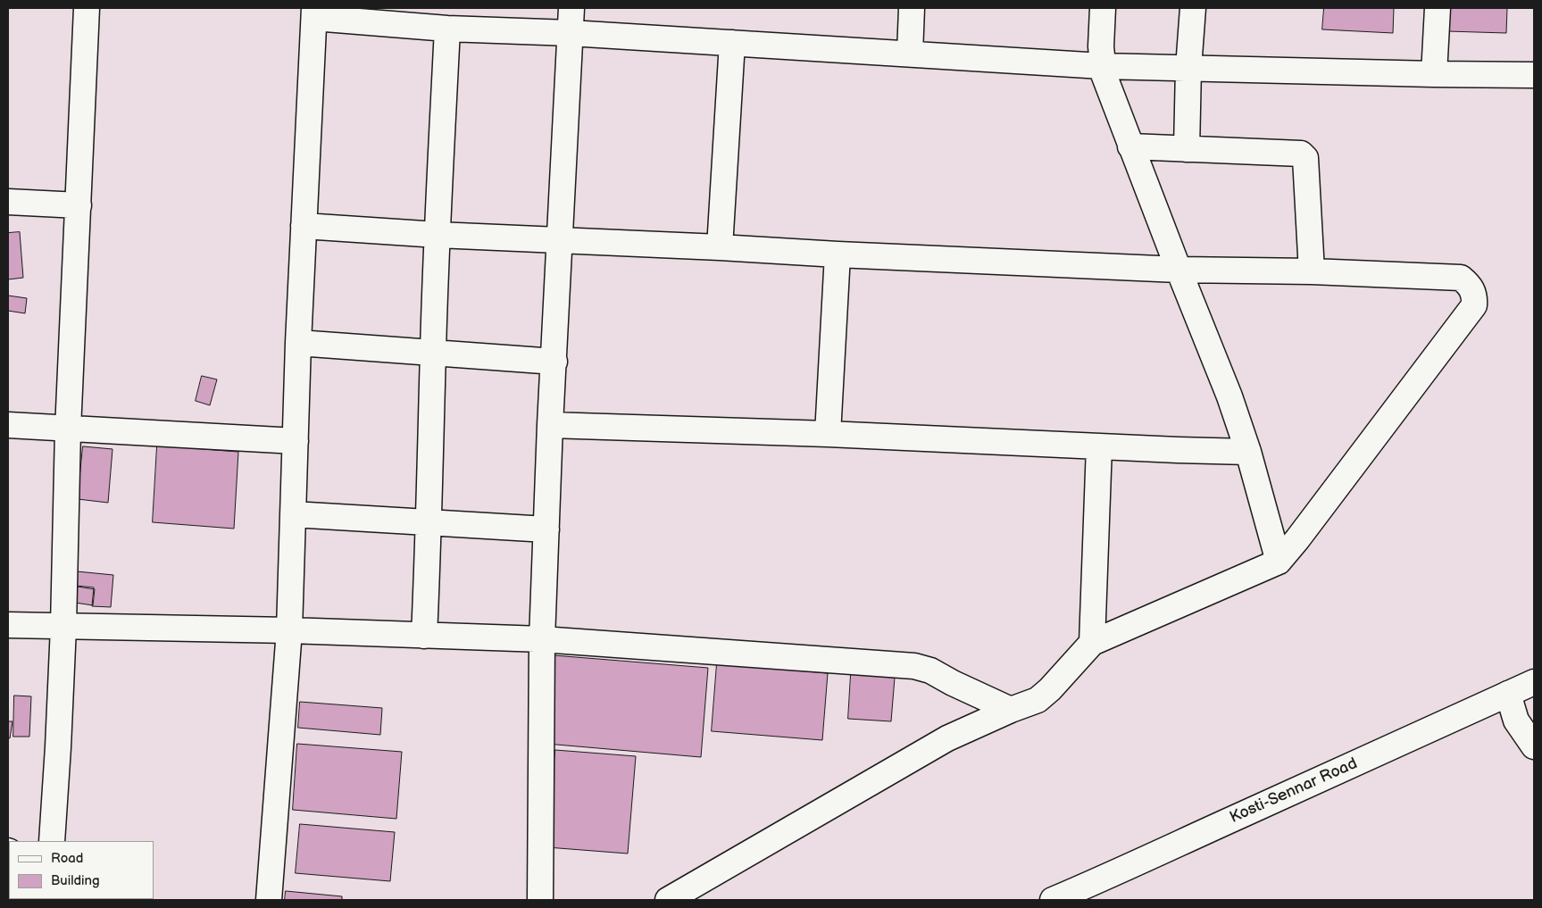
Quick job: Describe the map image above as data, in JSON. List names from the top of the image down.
{
  "streets": {
    "main road": ["Kosti-Sennar Road"]
  },
  "legend": ["Road", "Building"]
}
